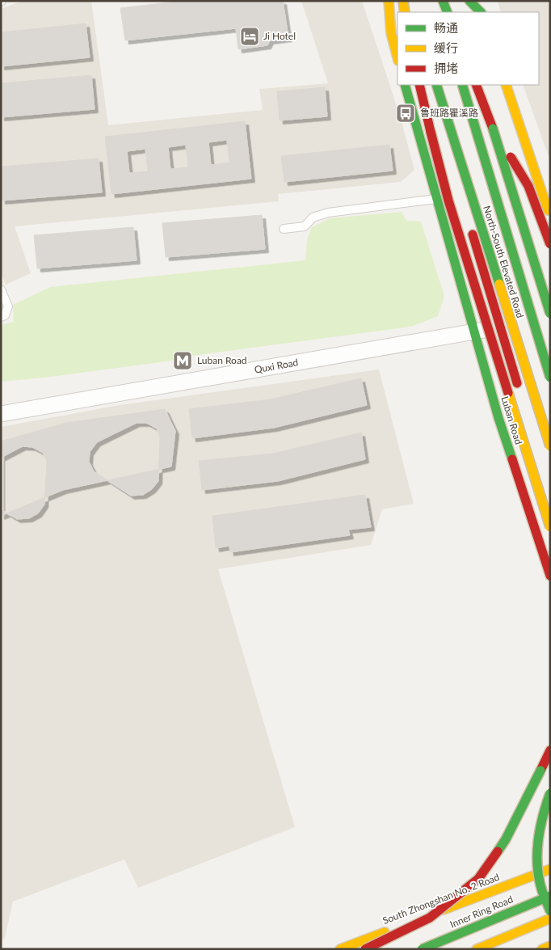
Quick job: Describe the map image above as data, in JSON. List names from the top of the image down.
{
  "streets": {
    "main road": [
      "North-South Elevated Road",
      "Luban Road",
      "South Zhongshan No. 2 Road",
      "Inner Ring Road"
    ],
    "street": ["Quxi Road"]
  },
  "crossings": [
    ["Quxi Road", "Luban Road"]
  ],
  "places": {
    "hotel": ["Ji Hotel"],
    "bus stop": ["鲁班路瞿溪路"],
    "metro station": ["Luban Road"]
  },
  "legend": ["畅通", "缓行", "拥堵"]
}
